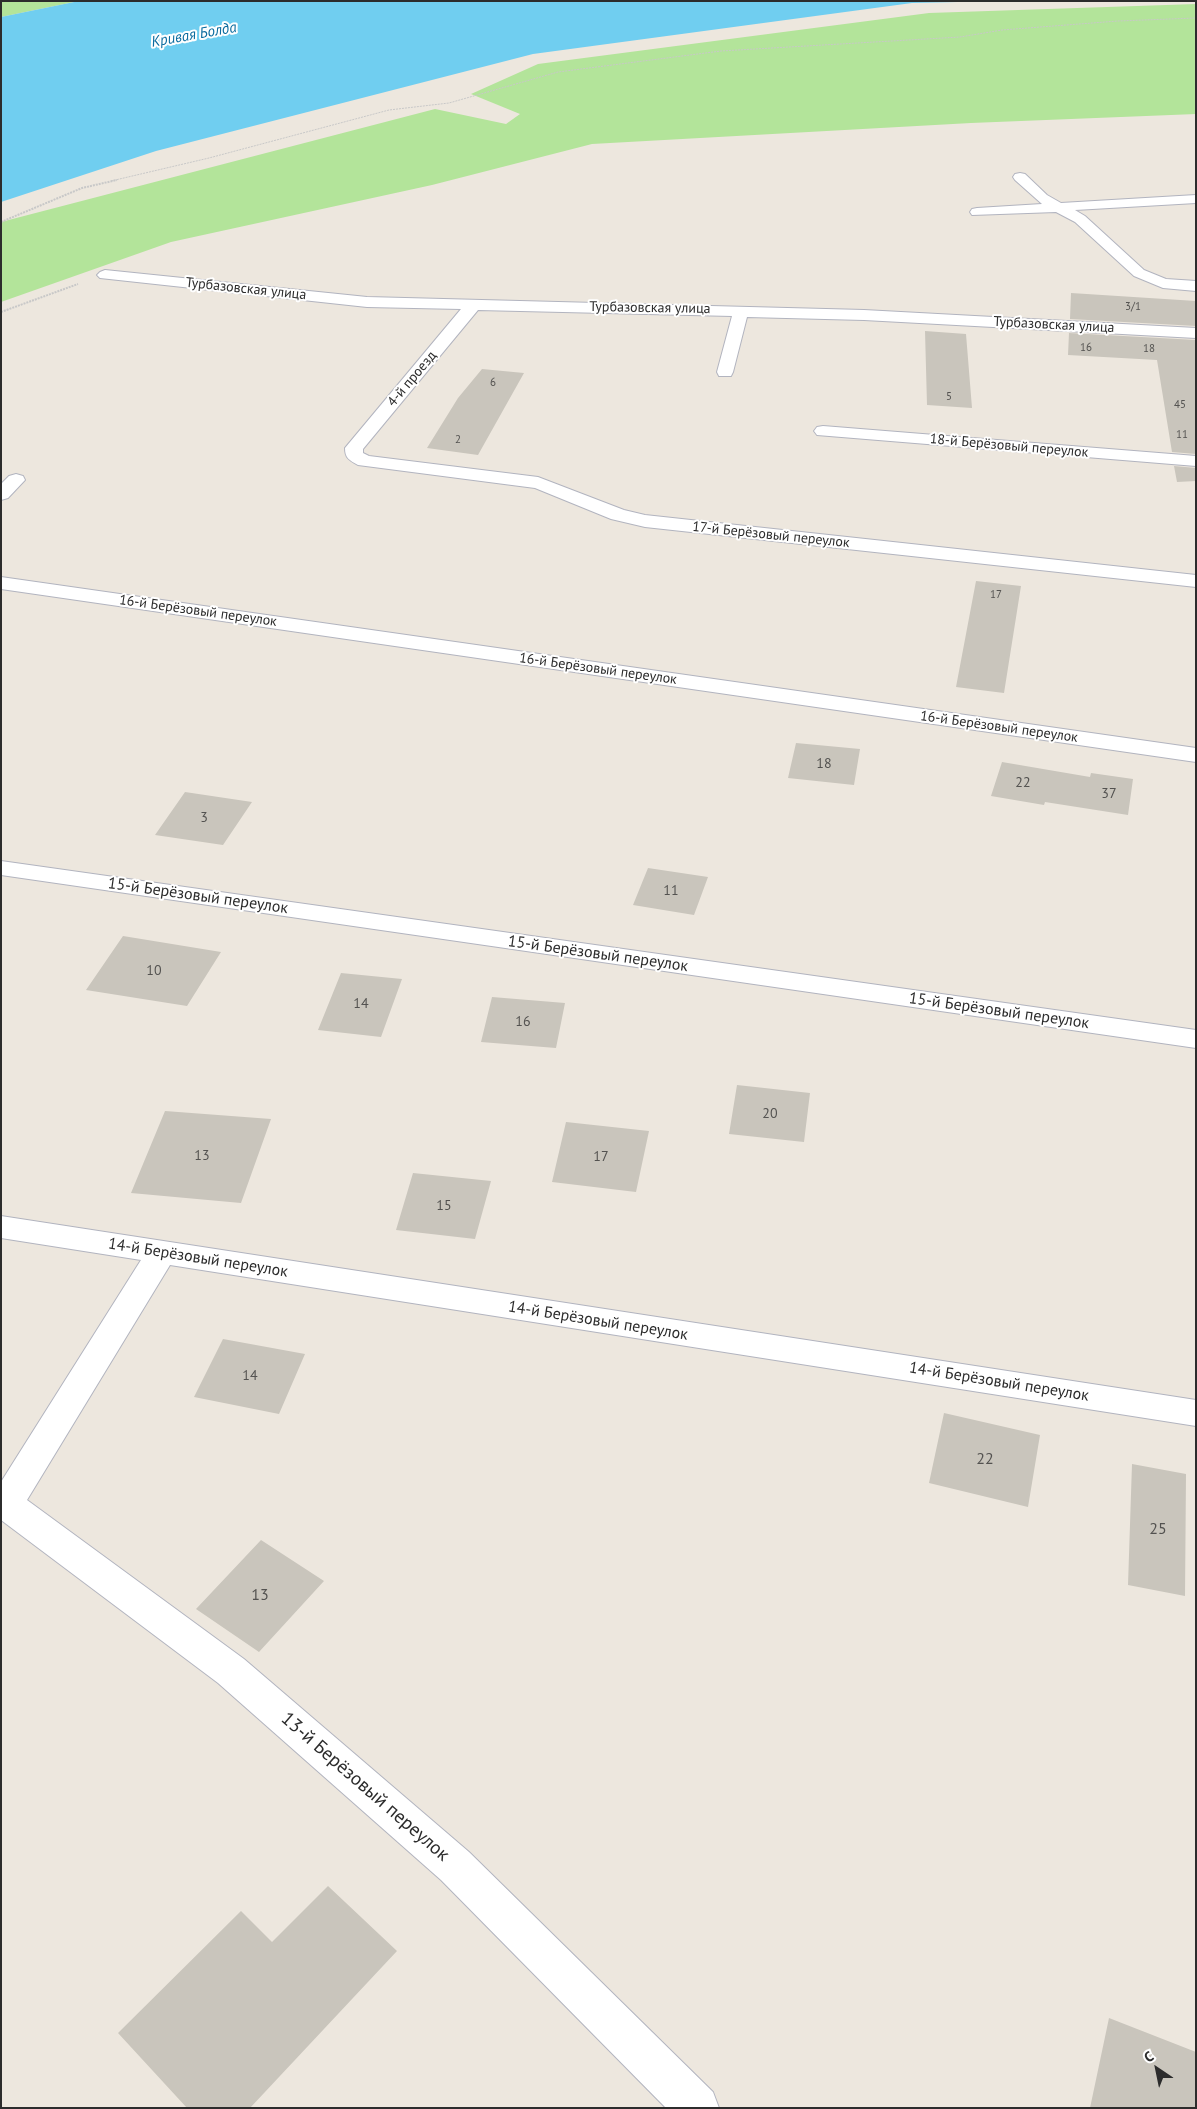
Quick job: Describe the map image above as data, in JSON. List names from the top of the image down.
{
  "streets": {
    "street": [
      "Турбазовская улица",
      "4-й проезд",
      "18-й Берёзовый переулок",
      "17-й Берёзовый переулок",
      "16-й Берёзовый переулок",
      "15-й Берёзовый переулок",
      "14-й Берёзовый переулок",
      "13-й Берёзовый переулок"
    ]
  },
  "crossings": [
    ["Турбазовская улица", "4-й проезд"],
    ["4-й проезд", "17-й Берёзовый переулок"]
  ],
  "water": ["Кривая Болда"],
  "house_numbers": [
    "3/1",
    "16",
    "18",
    "6",
    "5",
    "45",
    "11",
    "2",
    "17",
    "18",
    "22",
    "37",
    "3",
    "11",
    "10",
    "14",
    "16",
    "20",
    "13",
    "17",
    "15",
    "14",
    "22",
    "25",
    "13"
  ],
  "north": "top left"
}
